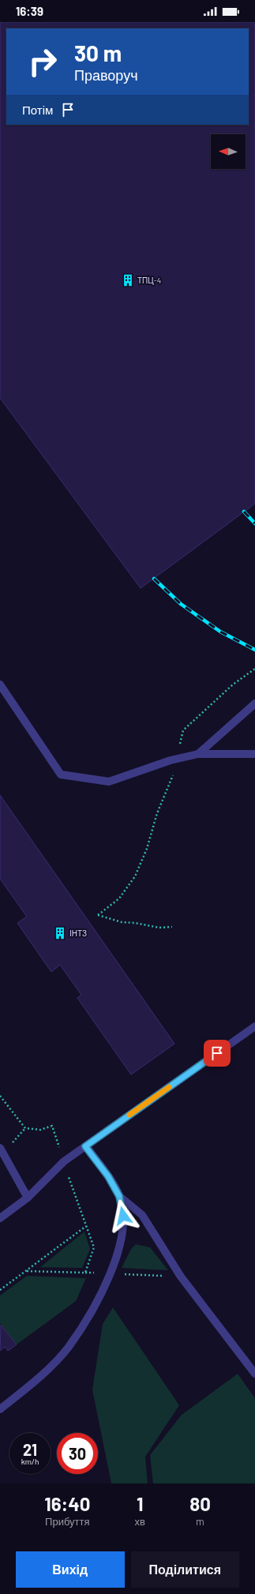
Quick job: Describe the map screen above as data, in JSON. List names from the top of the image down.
{
  "places": {
    "building": ["ТПЦ-4", "ІНТЗ"]
  },
  "north": "left",
  "page": {
    "status": "16:39",
    "turn": ["30 m", "Праворуч"],
    "then": "Потім",
    "speed": "21 km/h",
    "limit": "30",
    "eta": [
      "16:40",
      "Прибуття",
      "1",
      "хв",
      "80",
      "m"
    ],
    "buttons": ["Вихід", "Поділитися"]
  }
}
